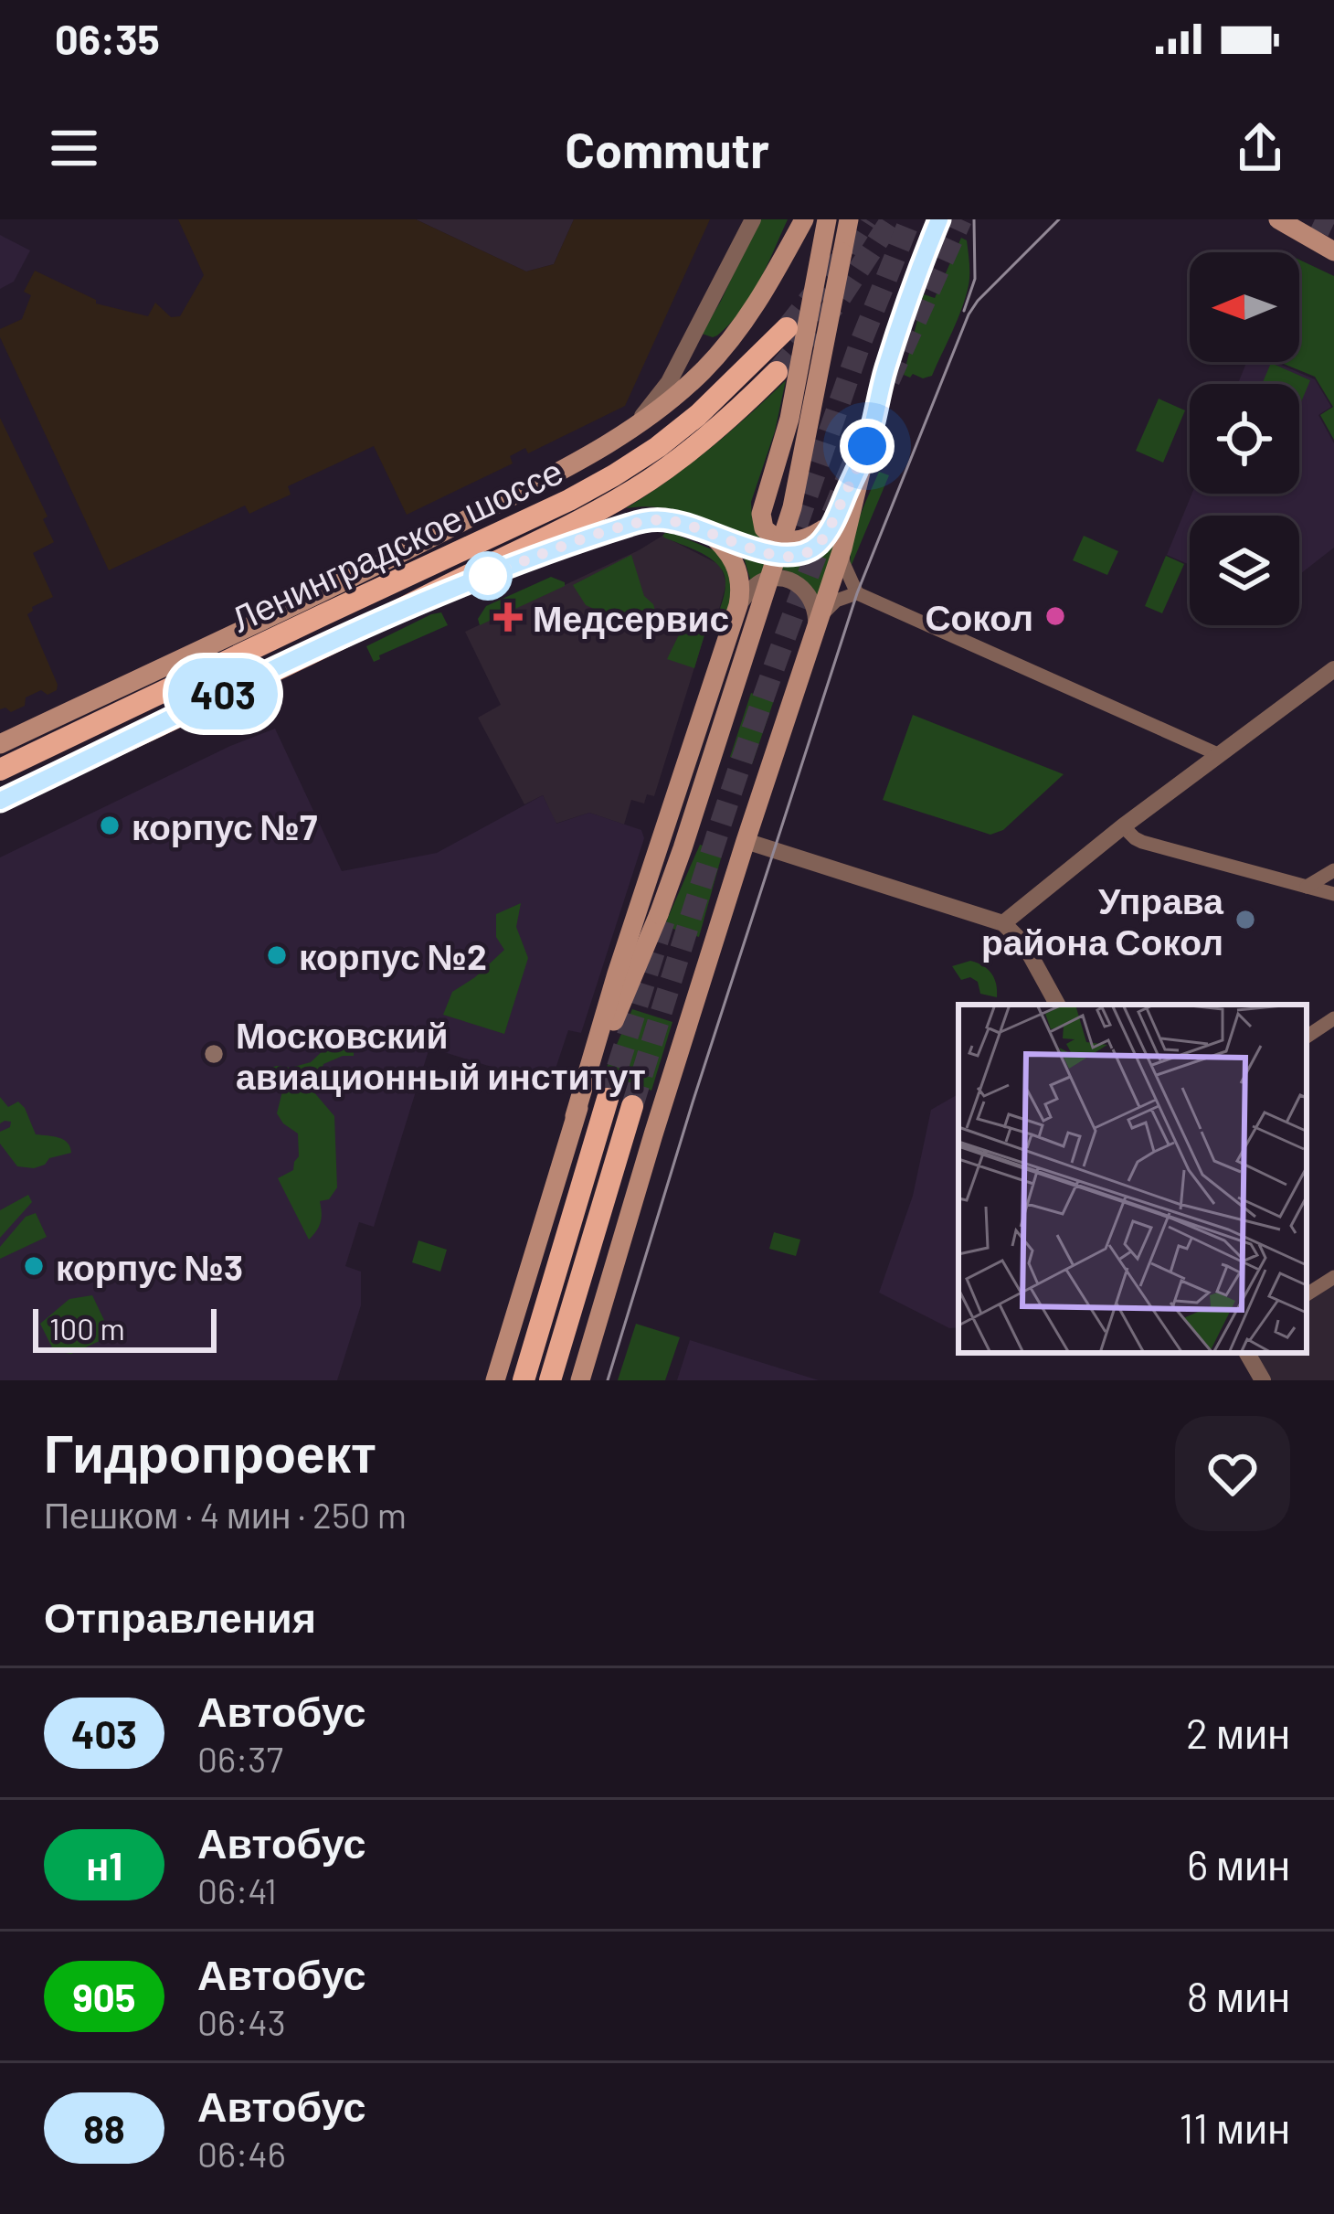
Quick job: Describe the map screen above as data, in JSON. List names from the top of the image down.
{
  "streets": {
    "main road": ["Ленинградское шоссе"]
  },
  "places": {
    "other": [
      "Сокол",
      "корпус №7",
      "Управа района Сокол",
      "корпус №2",
      "Московский авиационный институт",
      "корпус №3"
    ],
    "health": ["Медсервис"]
  },
  "lines": ["bus line 403"],
  "scale_bar": "100 m",
  "north": "left",
  "page": {
    "status": "06:35",
    "header": "Commutr",
    "on_map": "403",
    "scale": "100 m",
    "heading": [
      ["Гидропроект", "Пешком · 4 мин · 250 m"],
      "Отправления"
    ],
    "list": [
      {
        "mark": "403",
        "name": "Автобус",
        "note": "06:37",
        "value": "2 мин"
      },
      {
        "mark": "н1",
        "name": "Автобус",
        "note": "06:41",
        "value": "6 мин"
      },
      {
        "mark": "905",
        "name": "Автобус",
        "note": "06:43",
        "value": "8 мин"
      },
      {
        "mark": "88",
        "name": "Автобус",
        "note": "06:46",
        "value": "11 мин"
      }
    ]
  }
}
